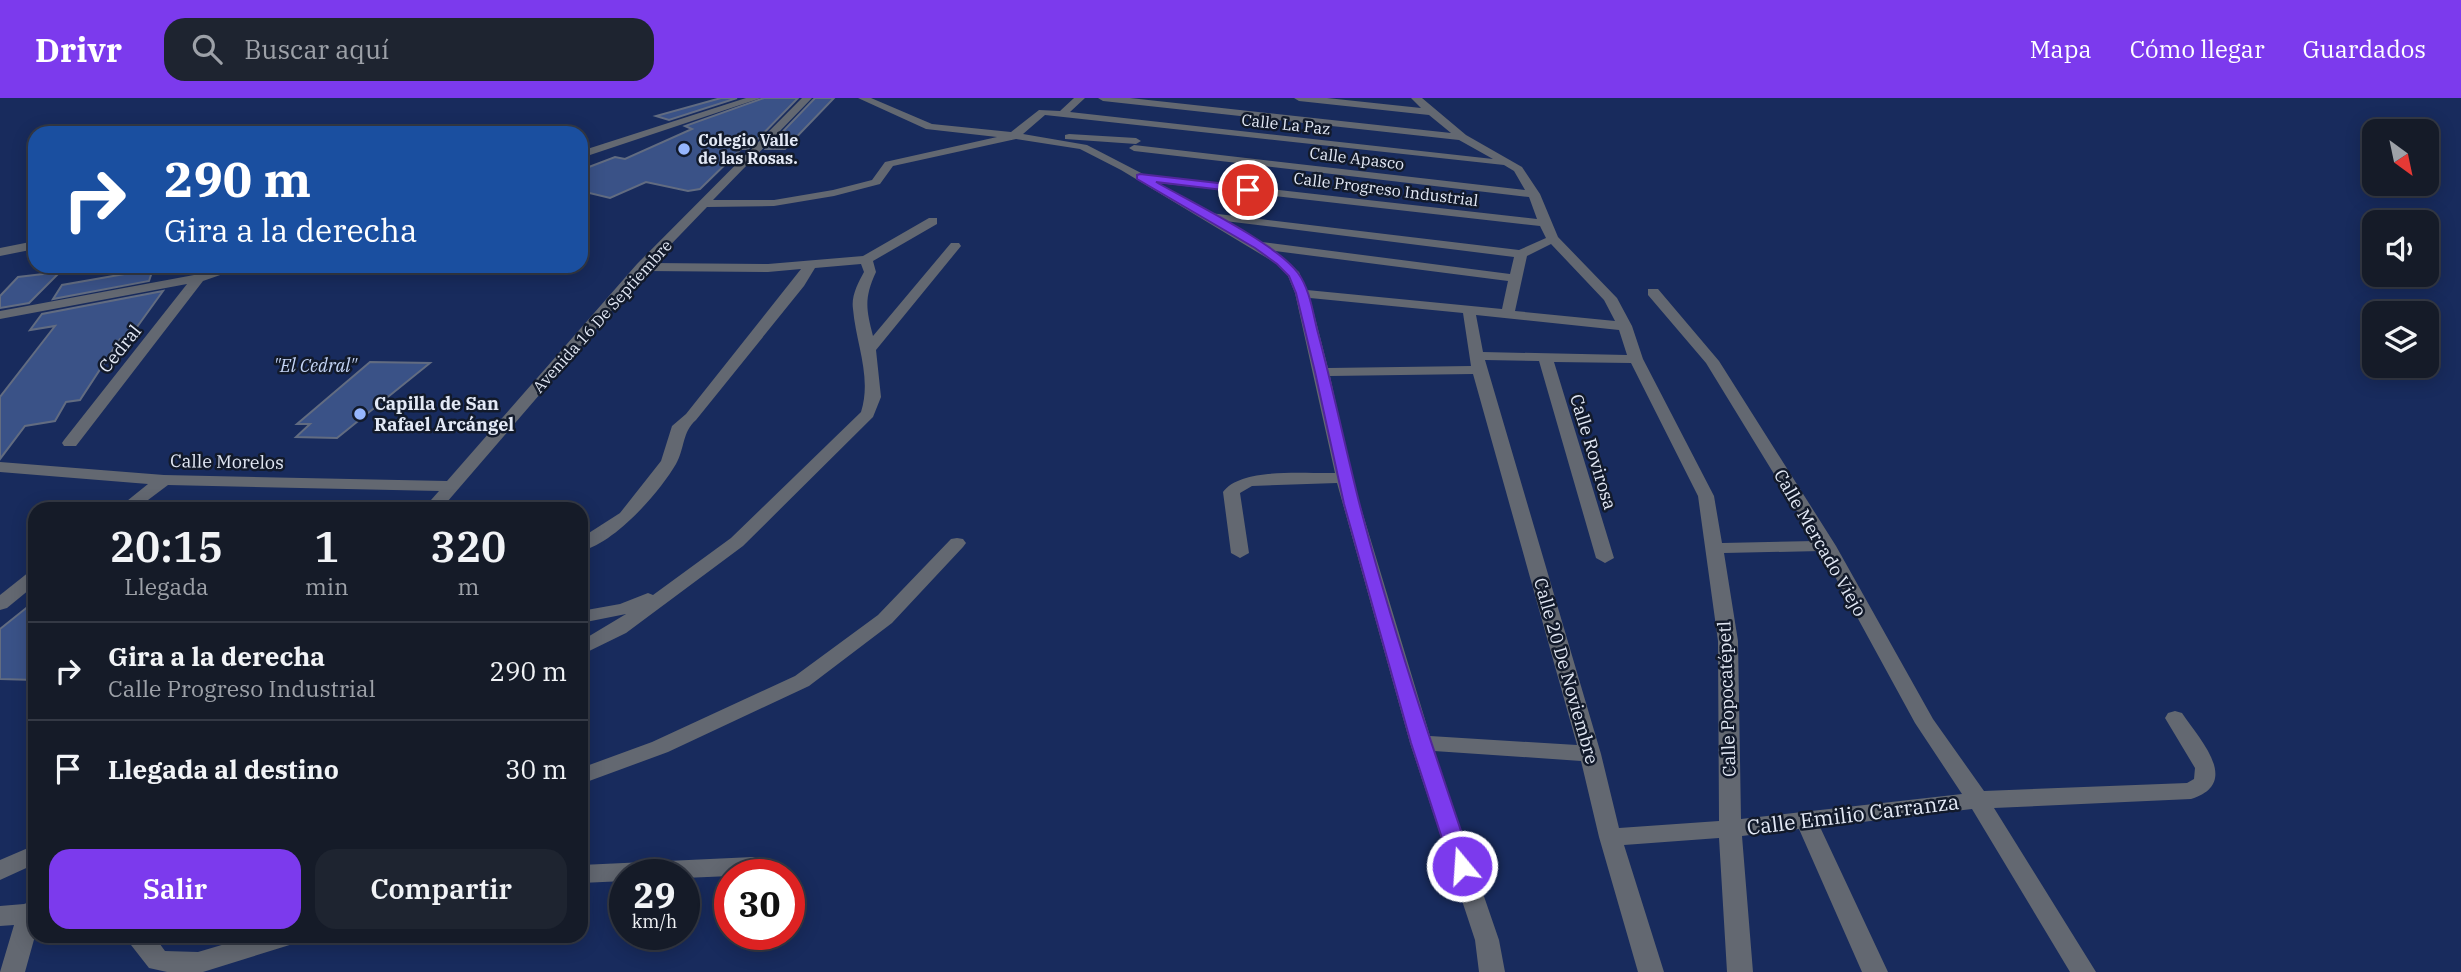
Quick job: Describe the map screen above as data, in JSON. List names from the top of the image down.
{
  "streets": {
    "street": [
      "Calle La Paz",
      "Calle Apasco",
      "Calle Progreso Industrial",
      "Avenida 16 De Septiembre",
      "Cedral",
      "Calle Rovirosa",
      "Calle Morelos",
      "Calle Mercado Viejo",
      "Calle 20 De Noviembre",
      "Calle Popocatépetl",
      "Calle Emilio Carranza"
    ]
  },
  "crossings": [
    ["Calle Progreso Industrial", "Calle Popocatépetl"],
    ["Avenida 16 De Septiembre", "Calle Morelos"],
    ["Calle Mercado Viejo", "Calle Emilio Carranza"],
    ["Calle 20 De Noviembre", "Calle Emilio Carranza"],
    ["Calle Popocatépetl", "Calle Emilio Carranza"]
  ],
  "parks": ["\"El Cedral\""],
  "places": ["Colegio Valle de las Rosas.", "Capilla de San Rafael Arcángel"],
  "north": "bottom right",
  "page": {
    "header": "Drivr",
    "search": "Buscar aquí",
    "nav": ["Mapa", "Cómo llegar", "Guardados"],
    "turn": ["290 m", "Gira a la derecha"],
    "eta": [
      "20:15",
      "Llegada",
      "1",
      "min",
      "320",
      "m"
    ],
    "list": [
      {
        "name": "Gira a la derecha",
        "note": "Calle Progreso Industrial",
        "value": "290 m"
      },
      {
        "name": "Llegada al destino",
        "value": "30 m"
      }
    ],
    "buttons": ["Salir", "Compartir"],
    "speed": "29 km/h",
    "limit": "30"
  }
}
